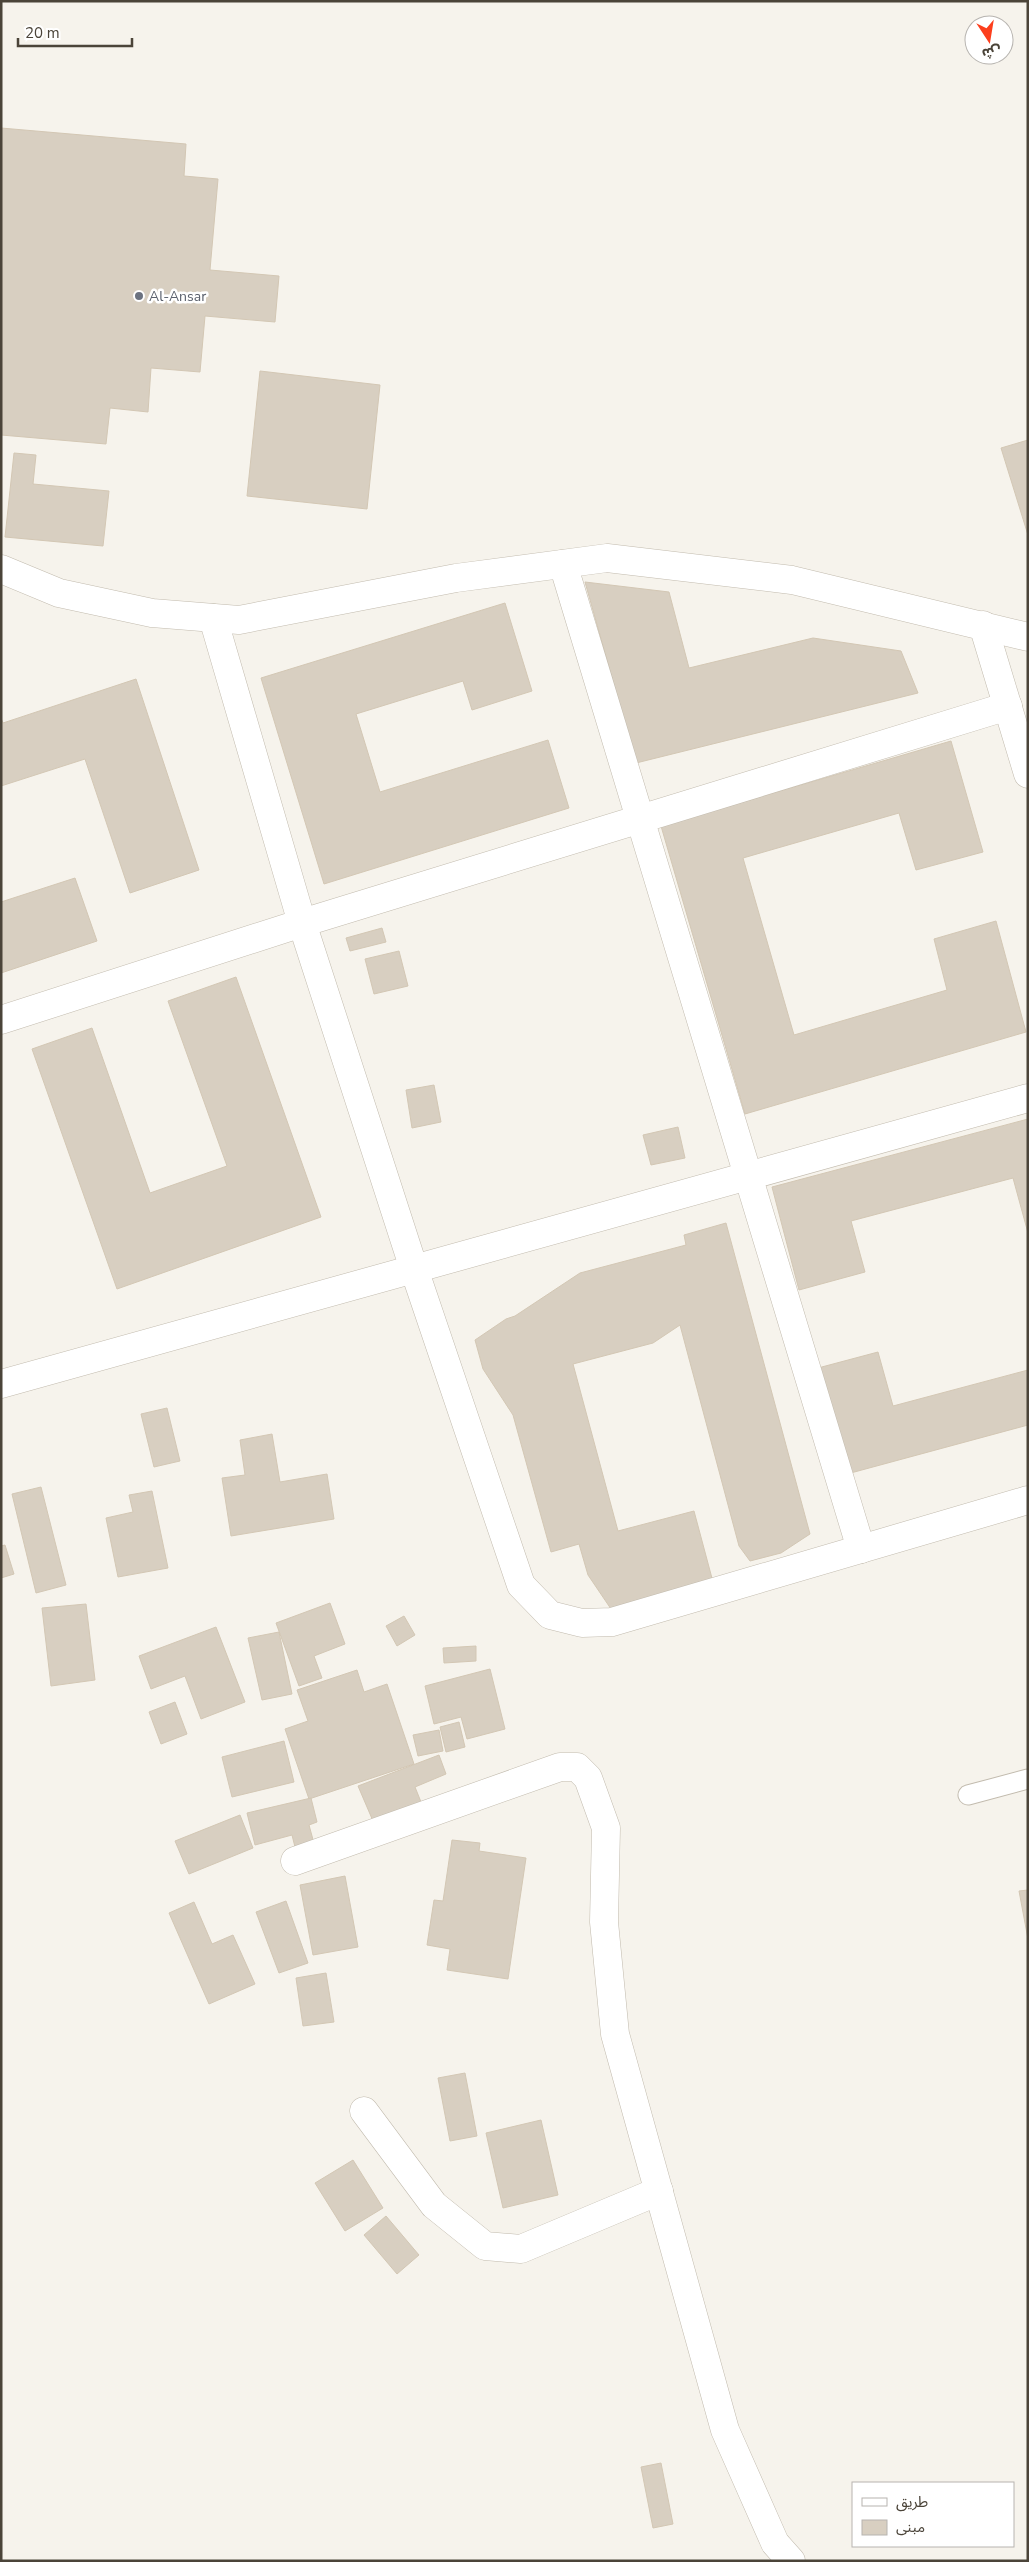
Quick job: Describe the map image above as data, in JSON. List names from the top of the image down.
{
  "places": ["Al-Ansar"],
  "legend": ["طريق", "مبنى"],
  "scale_bar": "20 m",
  "north": "bottom"
}
